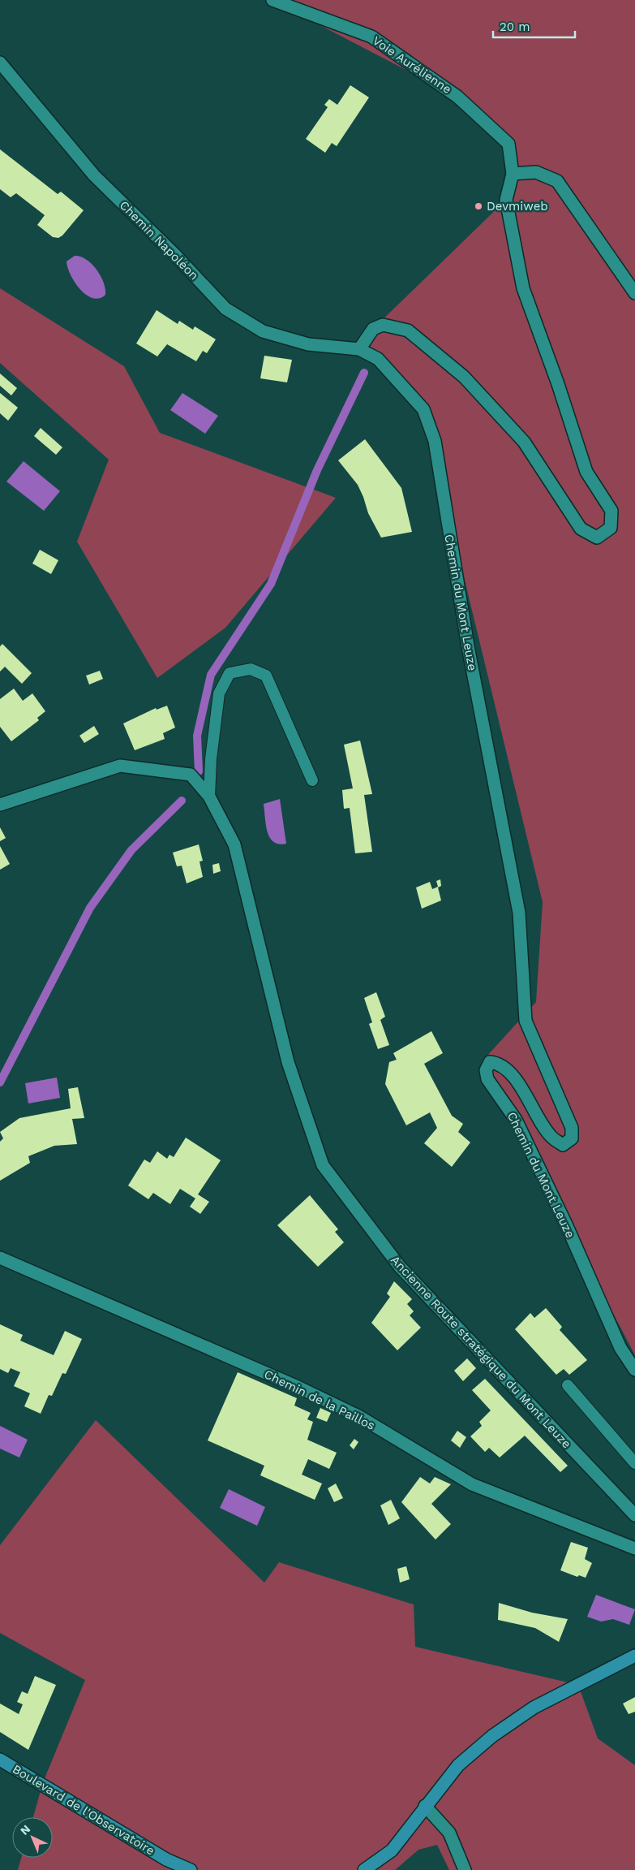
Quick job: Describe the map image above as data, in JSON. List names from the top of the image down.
{
  "streets": {
    "main road": ["Boulevard de l'Observatoire"],
    "street": [
      "Voie Aurélienne",
      "Chemin Napoléon",
      "Chemin du Mont Leuze",
      "Ancienne Route stratégique du Mont Leuze",
      "Chemin de la Paillos"
    ]
  },
  "crossings": [
    ["Chemin Napoléon", "Chemin du Mont Leuze"]
  ],
  "places": ["Devmiweb"],
  "scale_bar": "20 m",
  "north": "top left"
}
